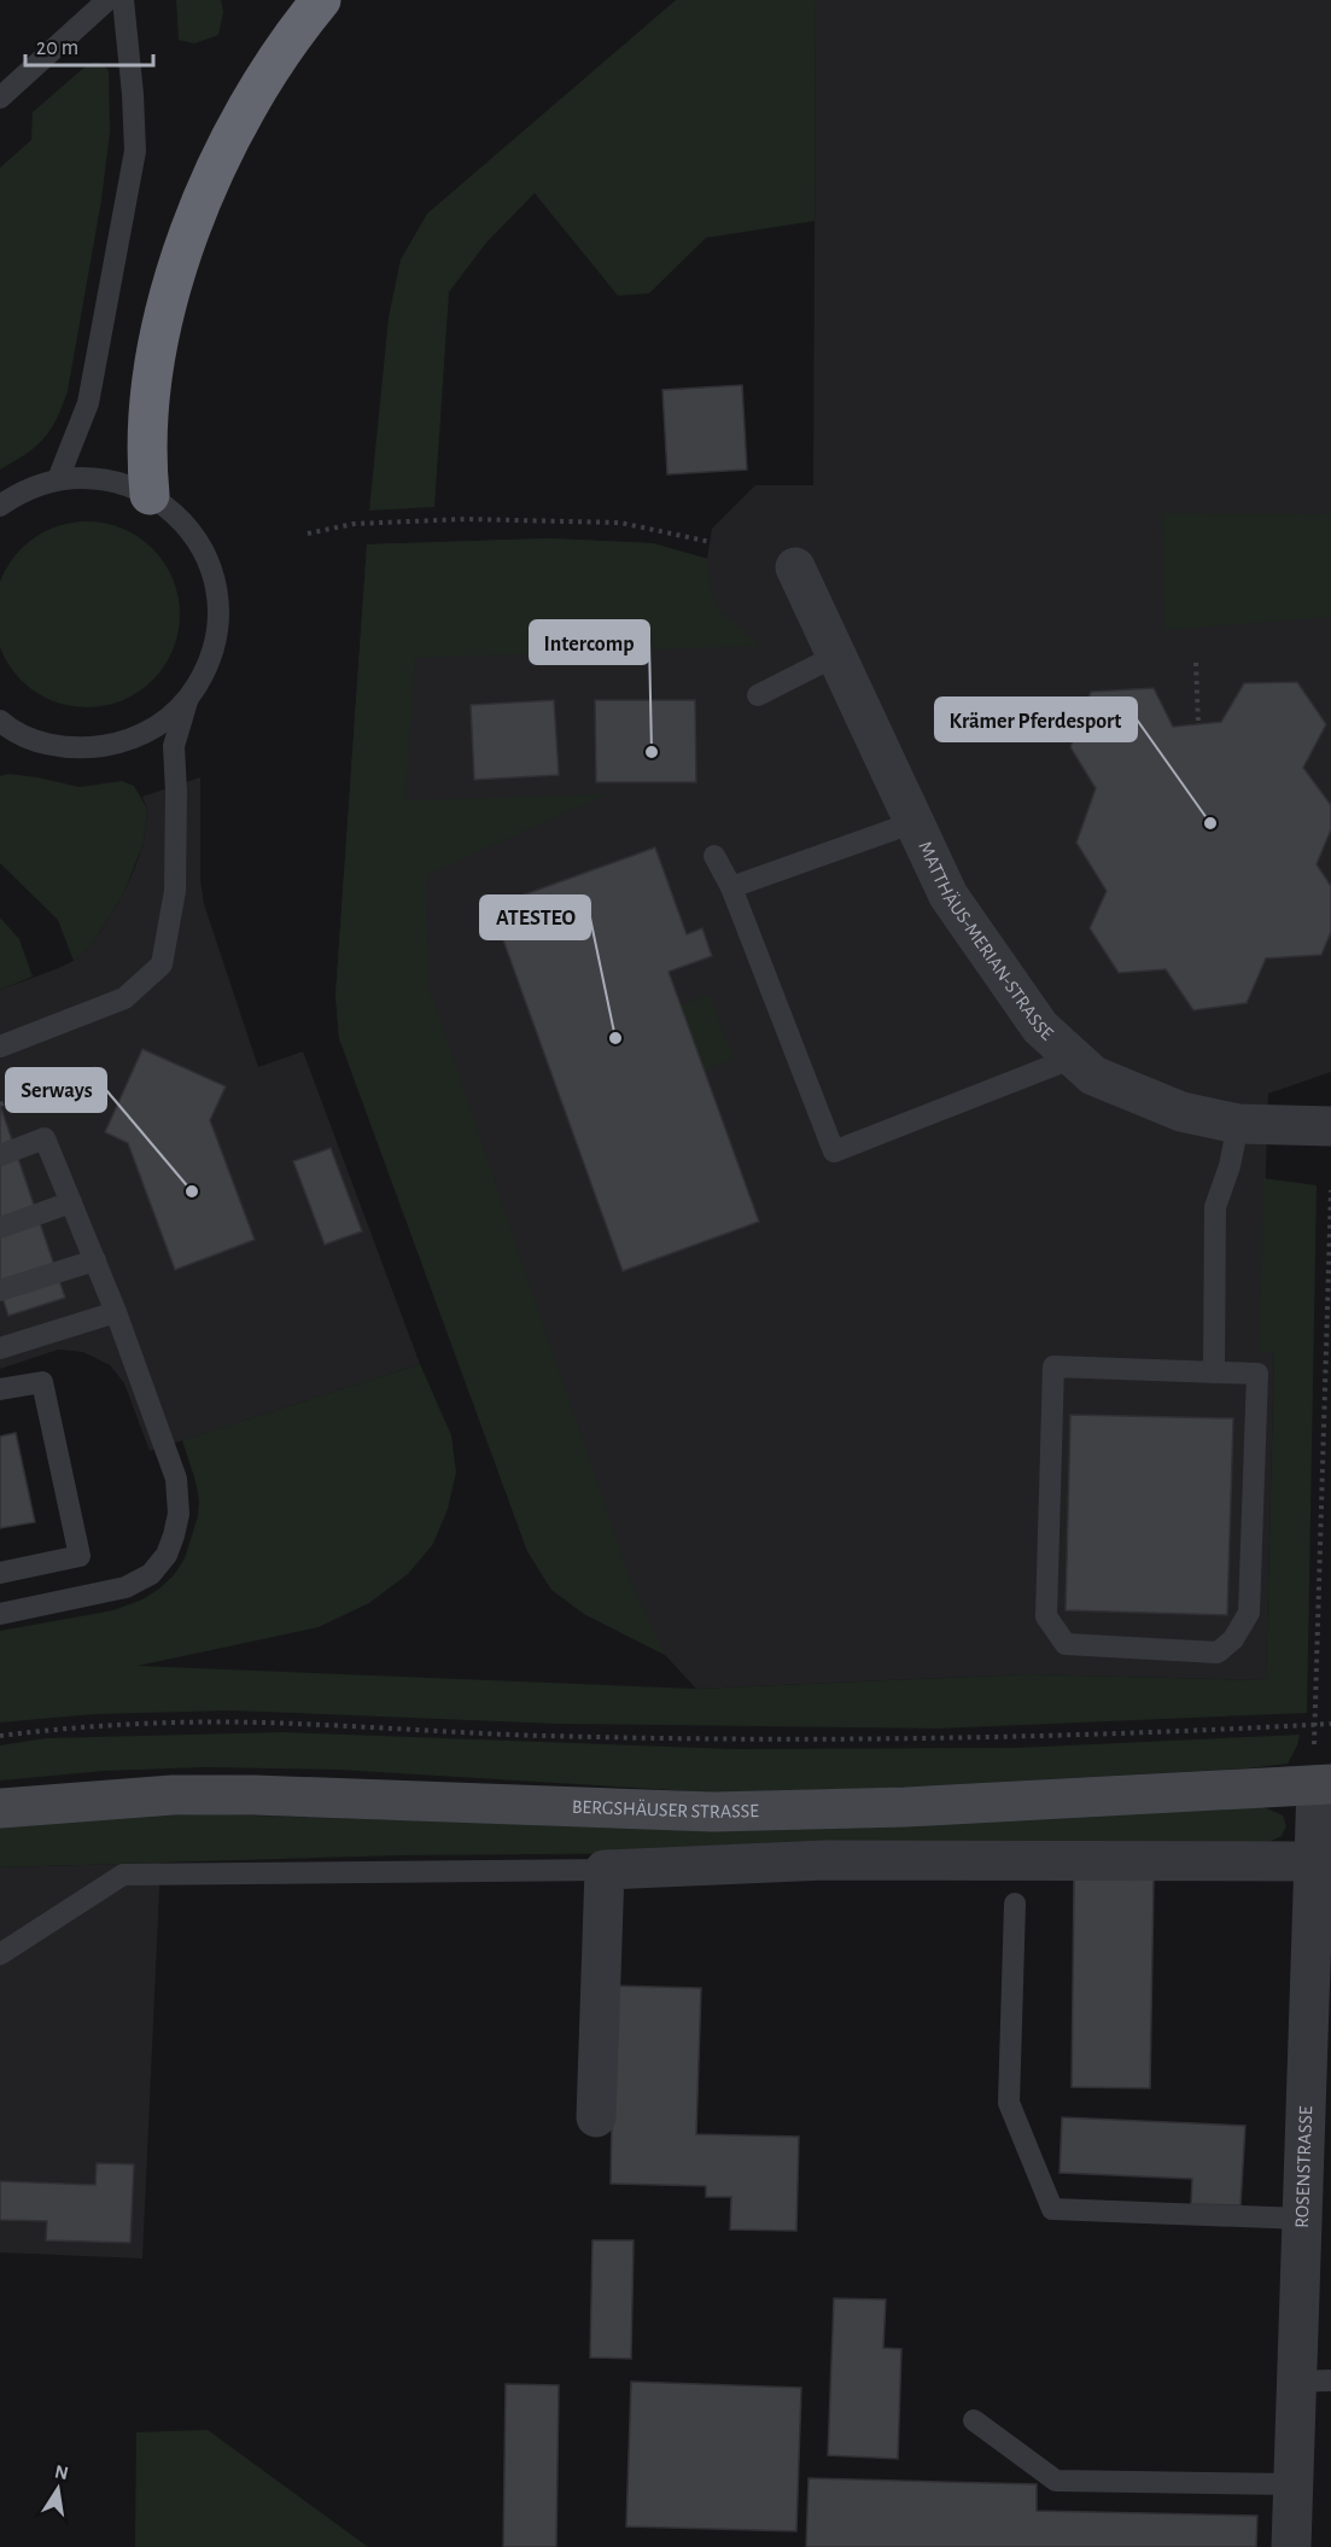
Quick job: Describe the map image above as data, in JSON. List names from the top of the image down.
{
  "streets": {
    "main road": ["BERGSHÄUSER STRASSE"],
    "street": ["MATTHÄUS-MERIAN-STRASSE", "ROSENSTRASSE"]
  },
  "crossings": [
    ["BERGSHÄUSER STRASSE", "ROSENSTRASSE"]
  ],
  "places": [
    "Intercomp",
    "Krämer Pferdesport",
    "ATESTEO",
    "Serways"
  ],
  "scale_bar": "20 m",
  "north": "top"
}
